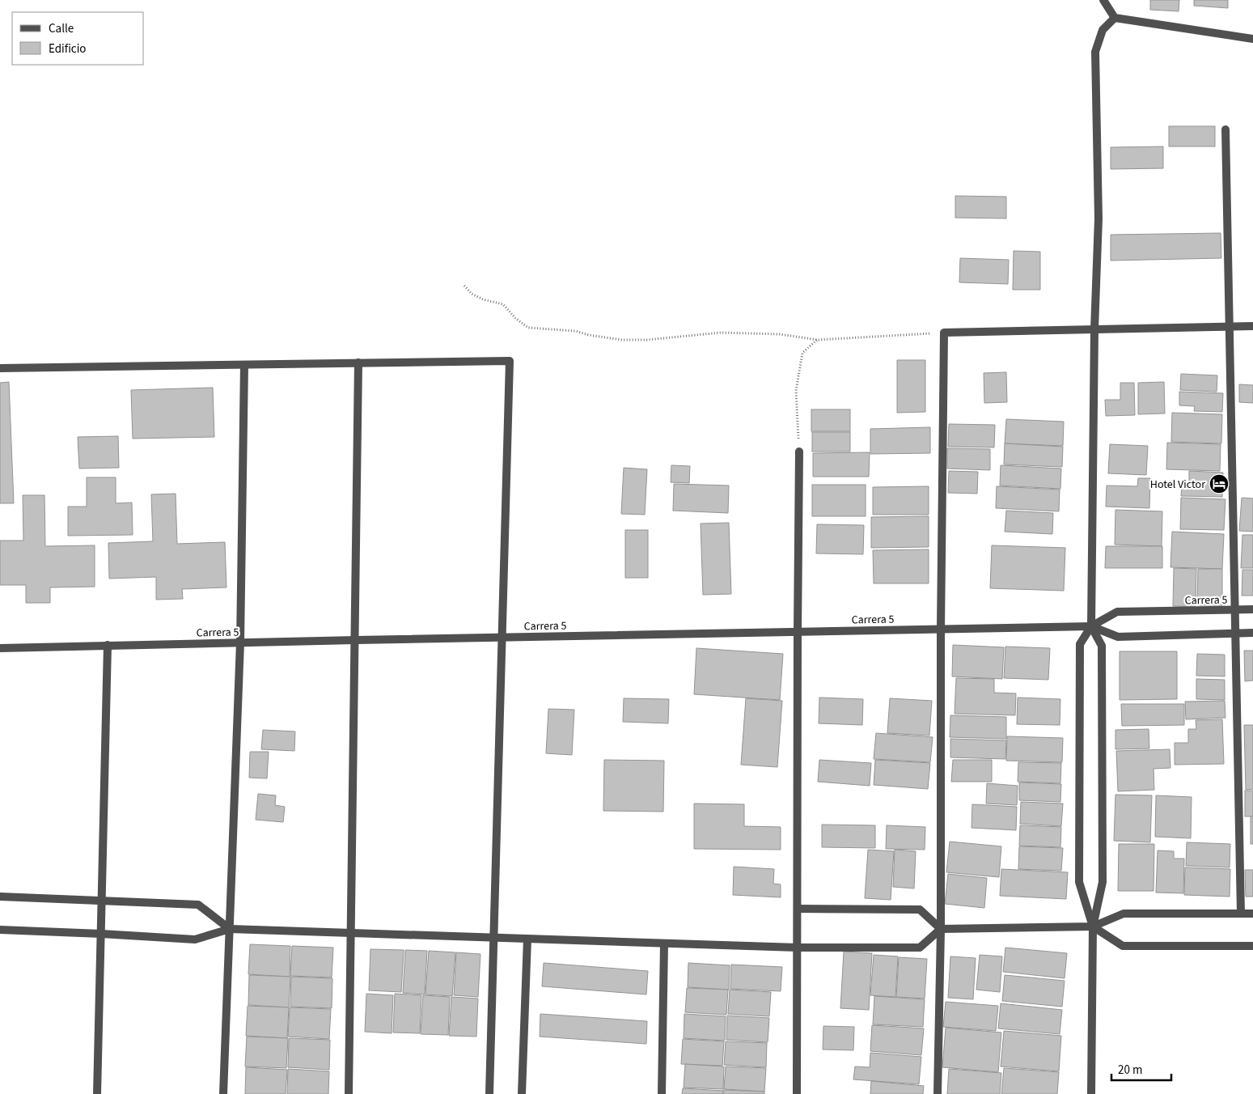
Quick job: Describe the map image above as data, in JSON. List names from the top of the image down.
{
  "streets": {
    "street": ["Carrera 5"]
  },
  "places": {
    "hotel": ["Hotel Victor"]
  },
  "legend": ["Calle", "Edificio"],
  "scale_bar": "20 m"
}
